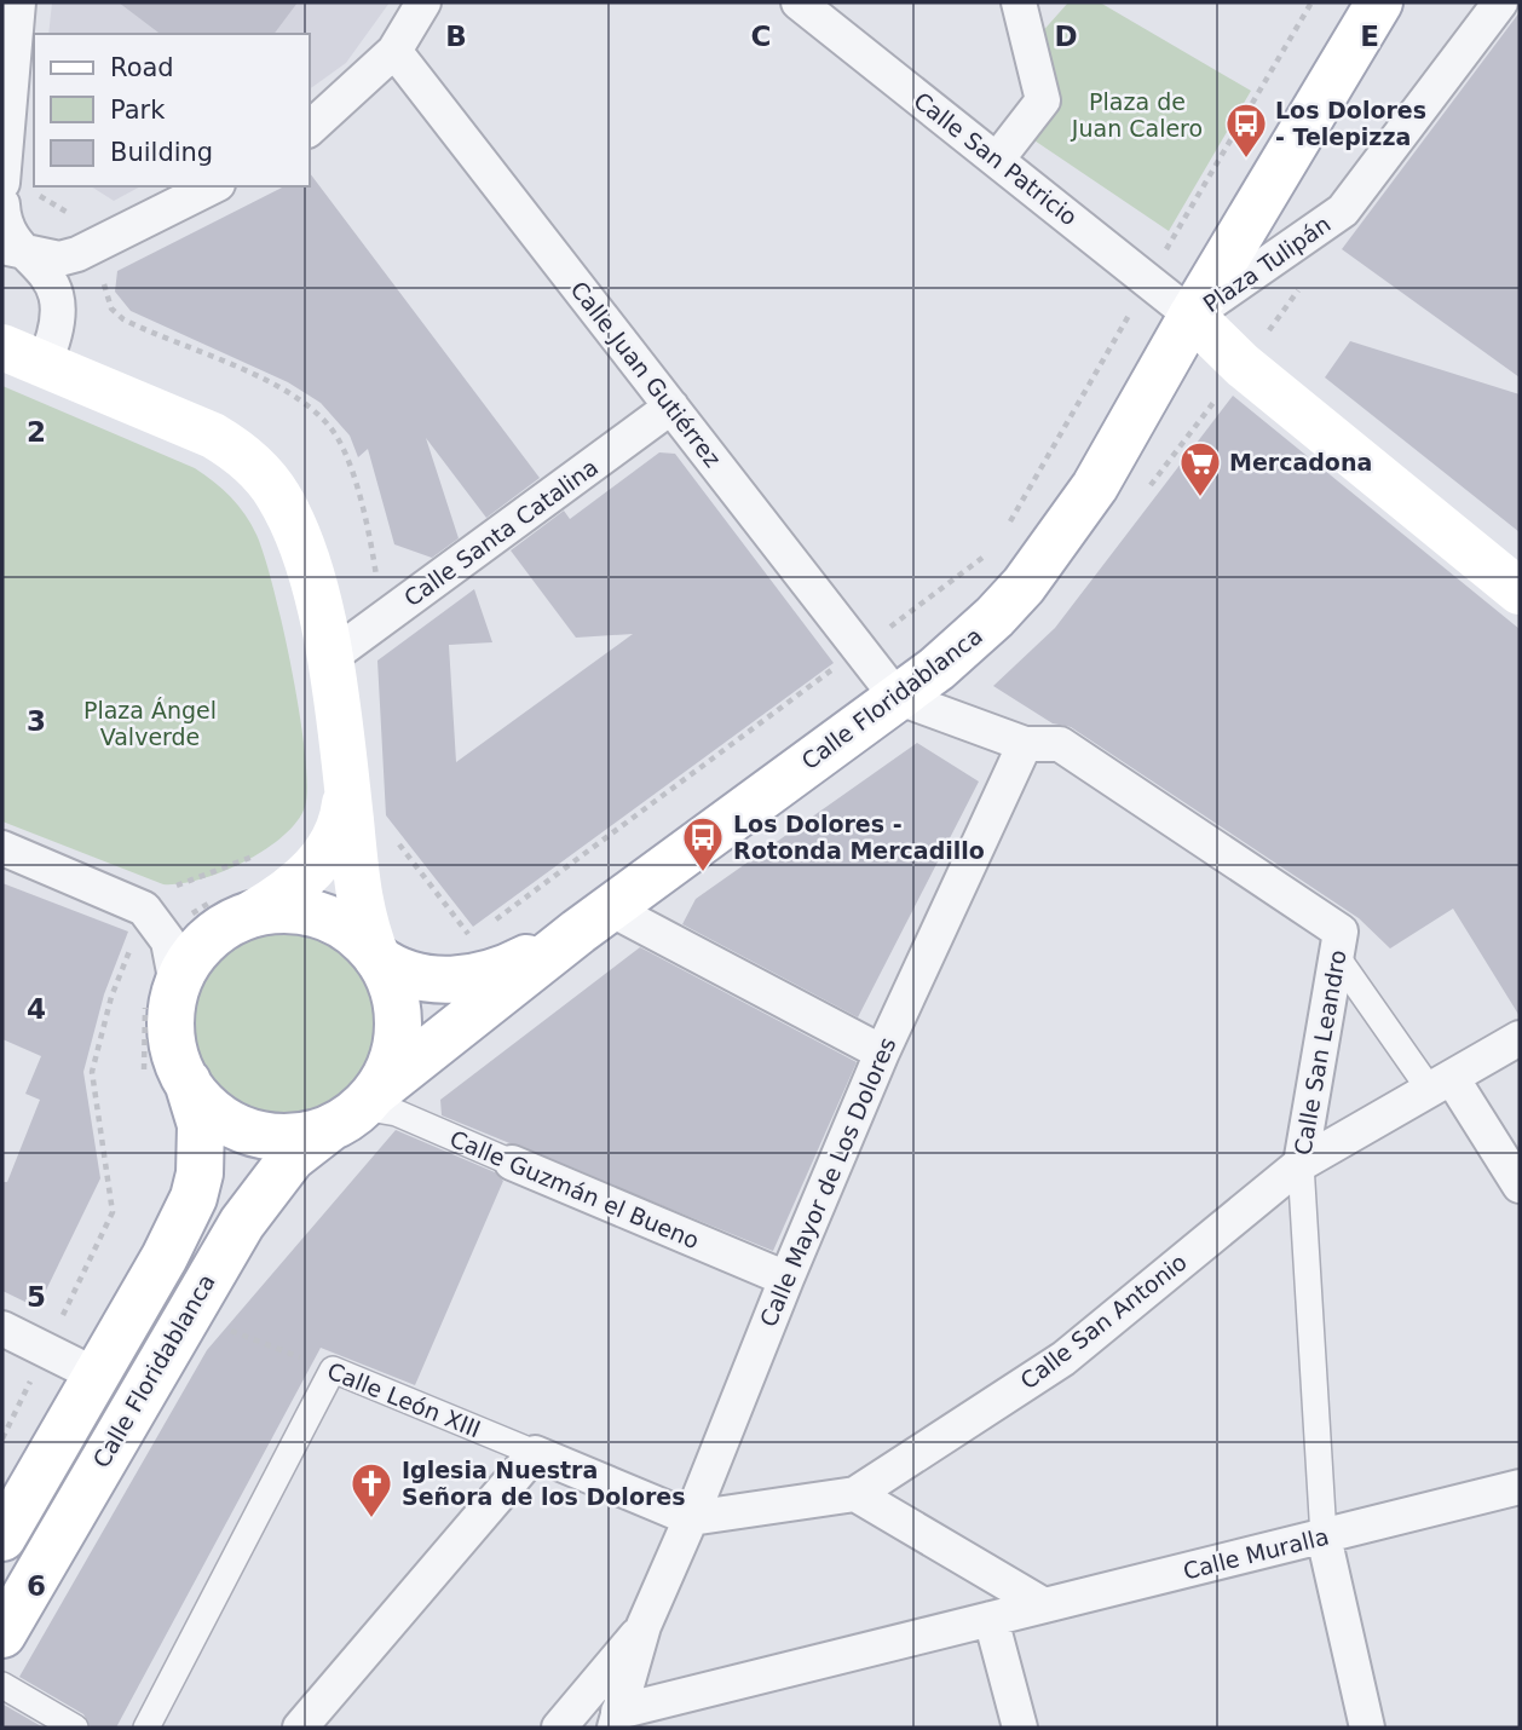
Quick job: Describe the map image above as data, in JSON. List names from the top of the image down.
{
  "streets": {
    "main road": ["Plaza Tulipán", "Calle Floridablanca"],
    "street": [
      "Calle San Patricio",
      "Calle Juan Gutiérrez",
      "Calle Santa Catalina",
      "Calle San Leandro",
      "Calle Mayor de Los Dolores",
      "Calle Guzmán el Bueno",
      "Calle San Antonio",
      "Calle León XIII",
      "Calle Muralla"
    ]
  },
  "crossings": [
    ["Calle San Patricio", "Plaza Tulipán"],
    ["Calle San Patricio", "Calle Floridablanca"],
    ["Plaza Tulipán", "Calle Floridablanca"],
    ["Calle Juan Gutiérrez", "Calle Santa Catalina"],
    ["Calle Juan Gutiérrez", "Calle Floridablanca"],
    ["Calle Juan Gutiérrez", "Calle San Leandro"],
    ["Calle Floridablanca", "Calle San Leandro"],
    ["Calle Floridablanca", "Calle Guzmán el Bueno"],
    ["Calle San Leandro", "Calle Mayor de Los Dolores"],
    ["Calle San Leandro", "Calle San Antonio"],
    ["Calle San Leandro", "Calle Muralla"],
    ["Calle Mayor de Los Dolores", "Calle Guzmán el Bueno"],
    ["Calle Mayor de Los Dolores", "Calle León XIII"]
  ],
  "parks": ["Plaza de Juan Calero", "Plaza Ángel Valverde"],
  "places": {
    "bus stop": ["Los Dolores - Telepizza", "Los Dolores - Rotonda Mercadillo"],
    "supermarket": ["Mercadona"],
    "church": ["Iglesia Nuestra Señora de los Dolores"]
  },
  "legend": ["Road", "Park", "Building"],
  "grid": {
    "columns": [
      "B",
      "C",
      "D",
      "E"
    ],
    "rows": [
      "2",
      "3",
      "4",
      "5",
      "6"
    ]
  }
}
